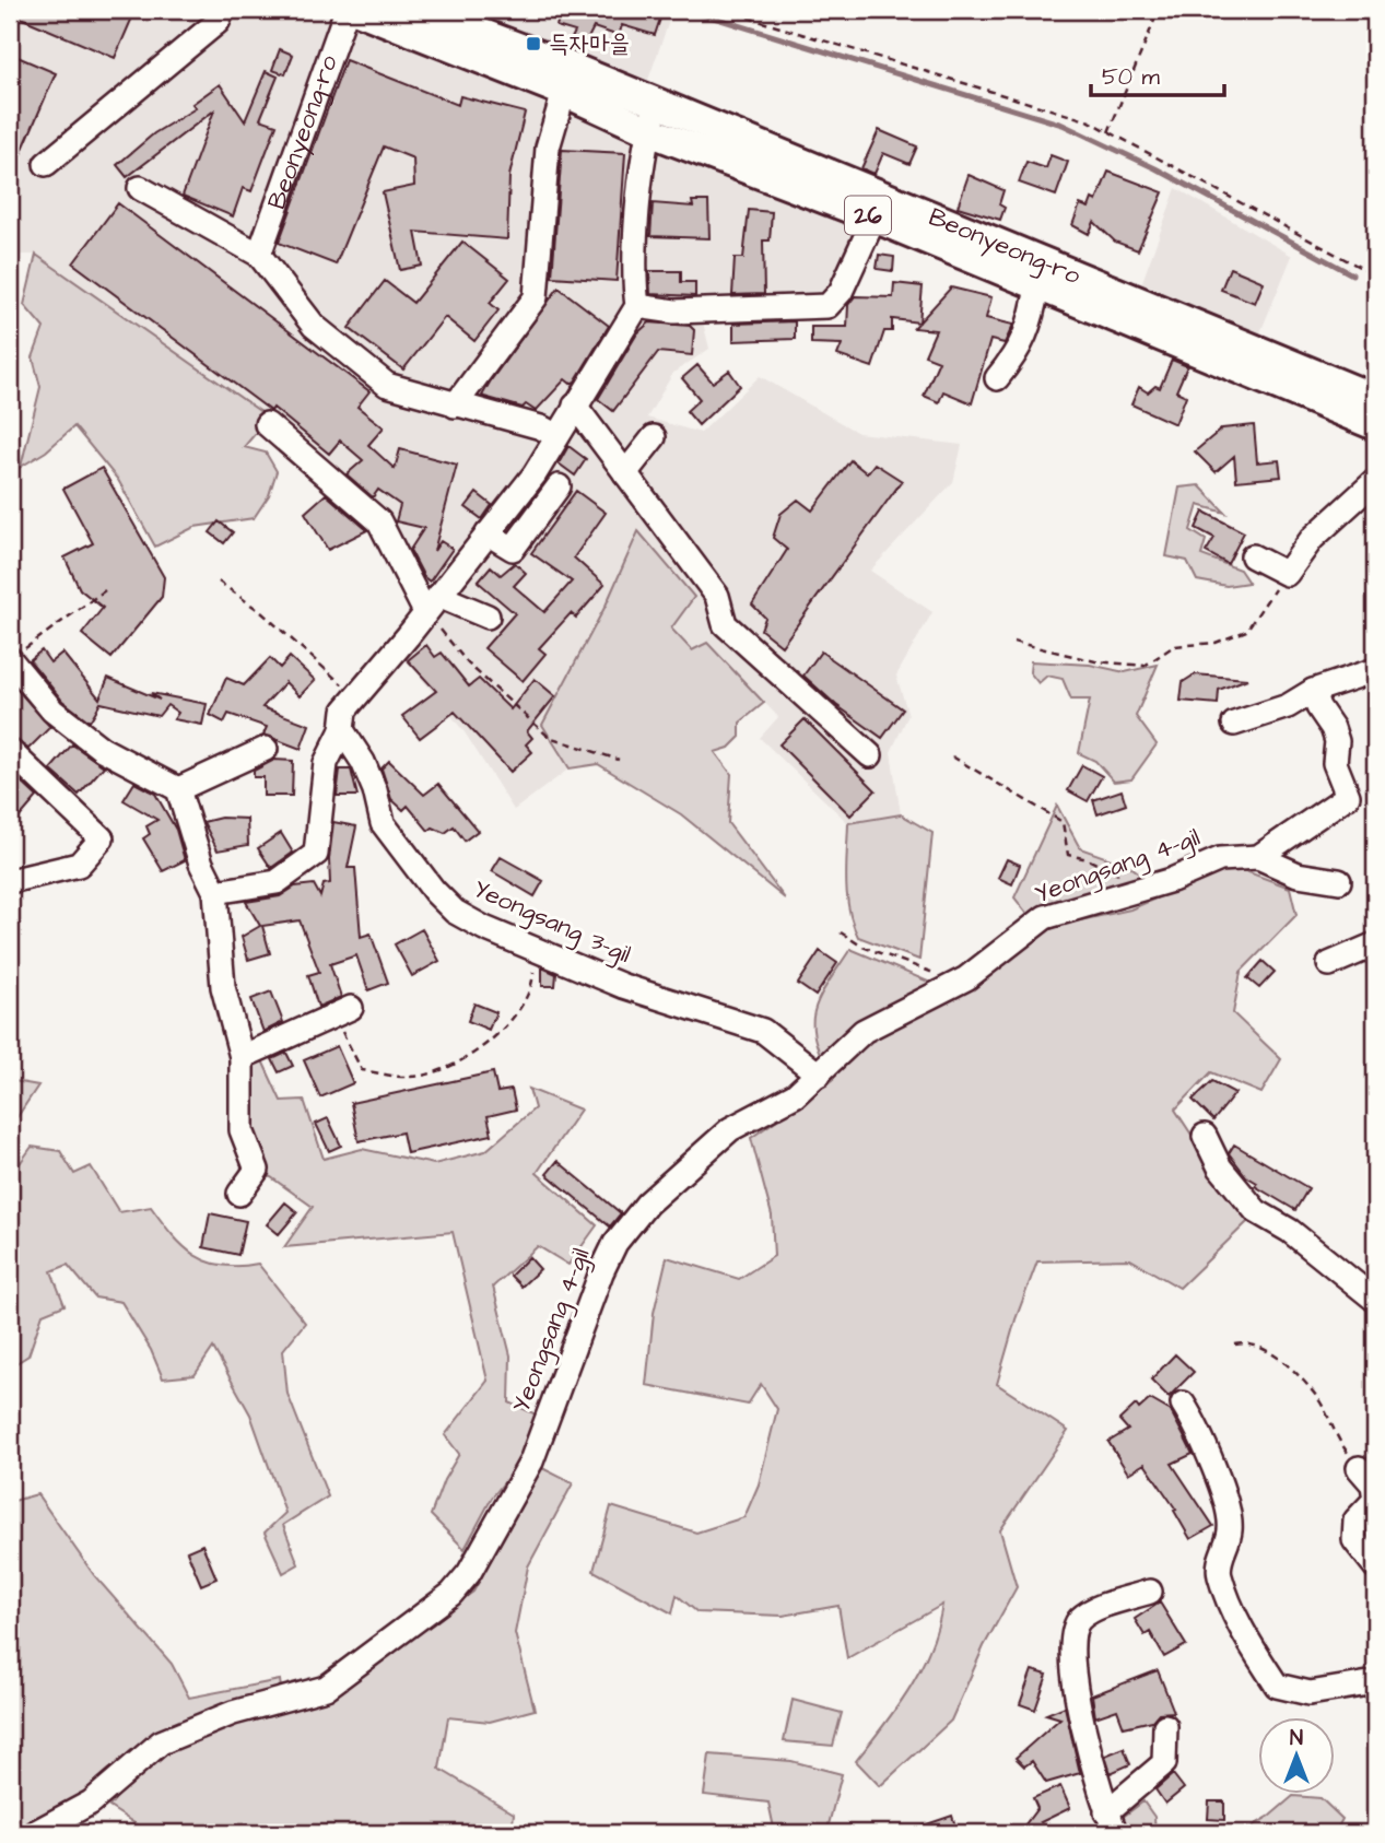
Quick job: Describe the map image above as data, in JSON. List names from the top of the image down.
{
  "streets": {
    "main road": ["Beonyeong-ro", "26"],
    "street": ["Yeongsang 4-gil", "Yeongsang 3-gil"]
  },
  "crossings": [
    ["Yeongsang 4-gil", "Yeongsang 3-gil"]
  ],
  "places": {
    "transit": ["득자마을"]
  },
  "scale_bar": "50 m",
  "north": "top"
}
